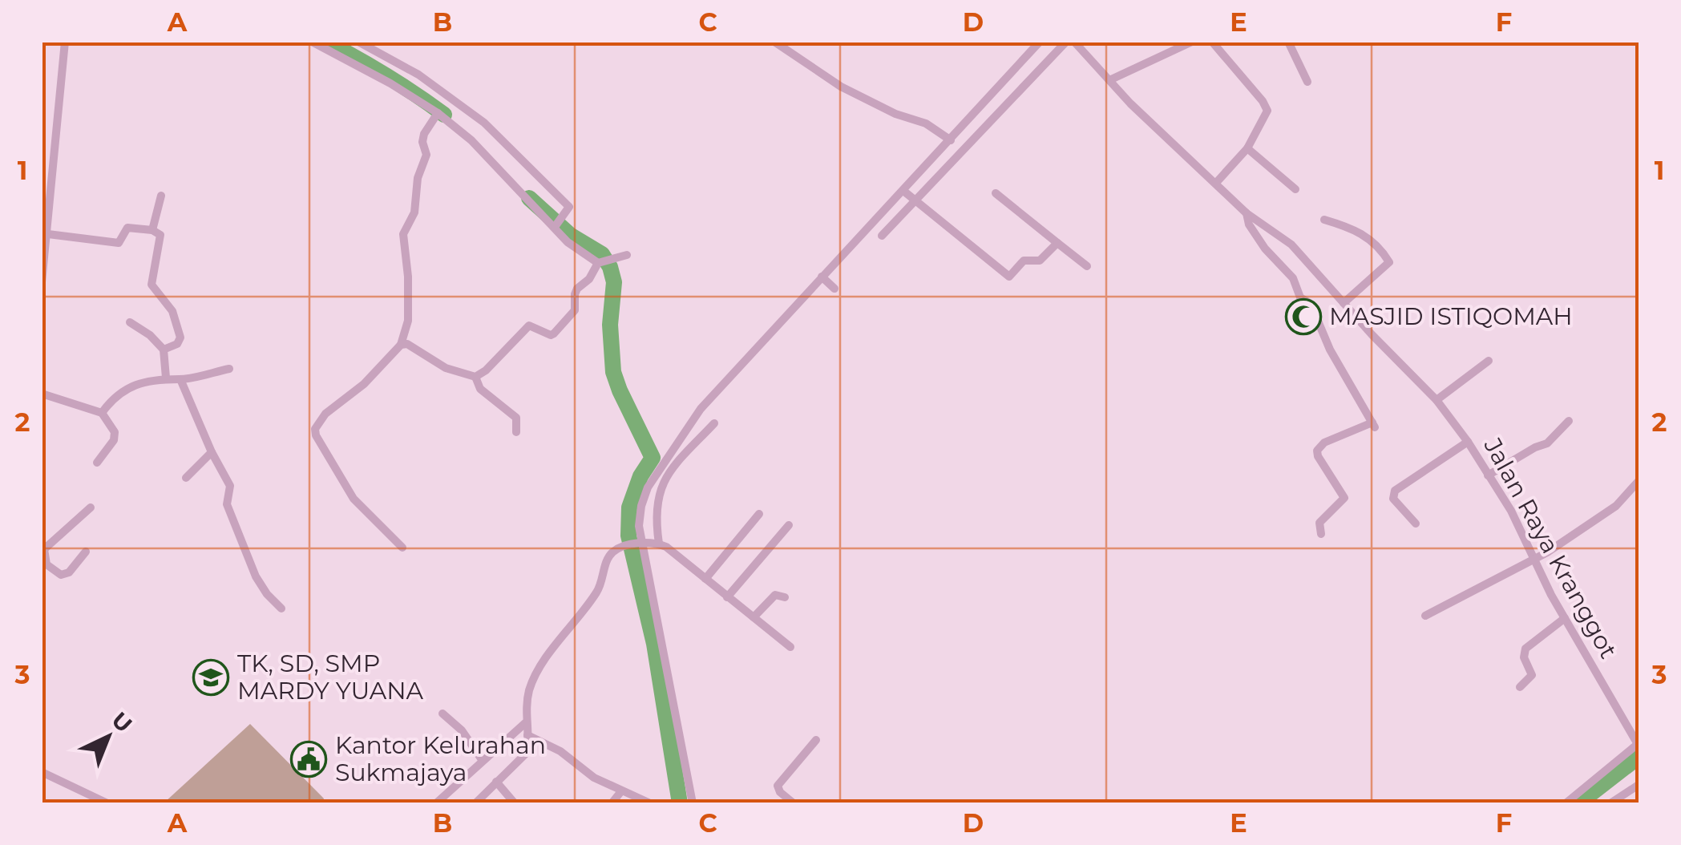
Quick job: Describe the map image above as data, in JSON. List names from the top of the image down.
{
  "streets": {
    "street": ["Jalan Raya Kranggot"]
  },
  "places": {
    "mosque": ["MASJID ISTIQOMAH"],
    "school or university": ["TK, SD, SMP MARDY YUANA"],
    "public building": ["Kantor Kelurahan Sukmajaya"]
  },
  "north": "top right",
  "grid": {
    "columns": [
      "A",
      "B",
      "C",
      "D",
      "E",
      "F"
    ],
    "rows": ["1", "2", "3"]
  }
}
